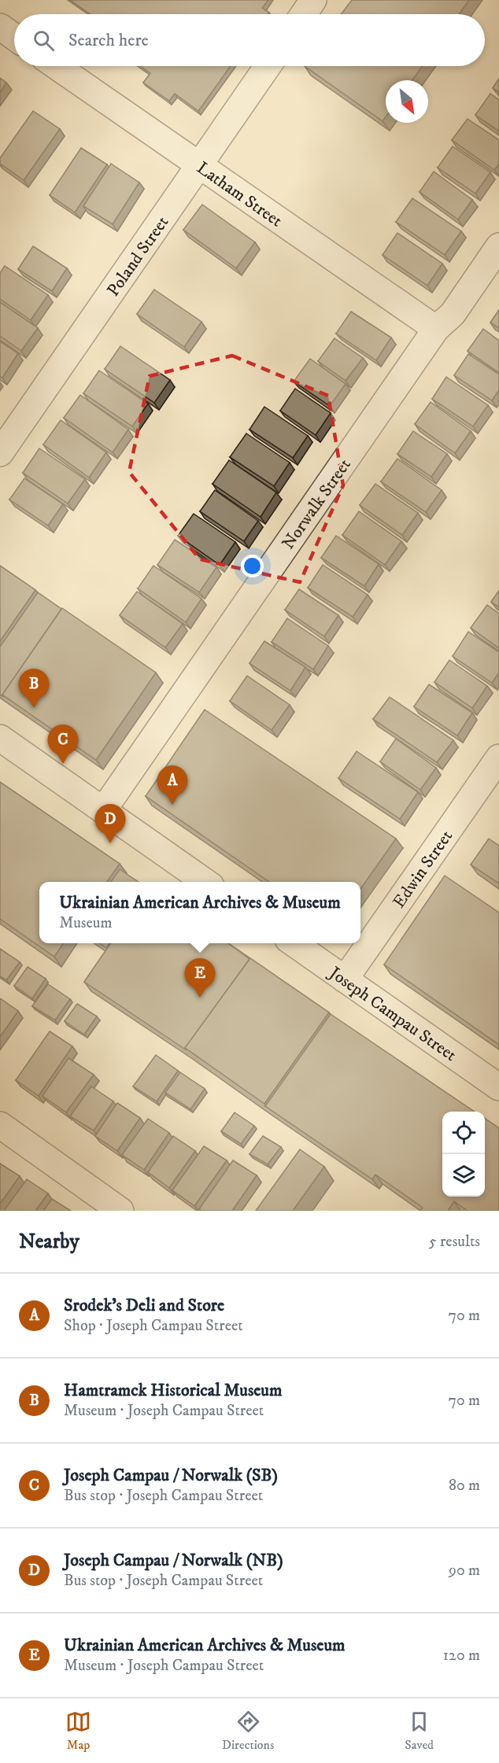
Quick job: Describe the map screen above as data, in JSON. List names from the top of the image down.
{
  "streets": {
    "street": [
      "Latham Street",
      "Poland Street",
      "Norwalk Street",
      "Edwin Street",
      "Joseph Campau Street"
    ]
  },
  "crossings": [
    ["Latham Street", "Poland Street"],
    ["Latham Street", "Norwalk Street"],
    ["Edwin Street", "Joseph Campau Street"]
  ],
  "north": "bottom right",
  "page": {
    "search": "Search here",
    "pins": [
      "B",
      "C",
      "A",
      "D",
      "E"
    ],
    "popup": ["Ukrainian American Archives & Museum", "Museum"],
    "heading": ["Nearby", "5 results"],
    "list": [
      {
        "mark": "A",
        "name": "Srodek's Deli and Store",
        "note": "Shop · Joseph Campau Street",
        "value": "70 m"
      },
      {
        "mark": "B",
        "name": "Hamtramck Historical Museum",
        "note": "Museum · Joseph Campau Street",
        "value": "70 m"
      },
      {
        "mark": "C",
        "name": "Joseph Campau / Norwalk (SB)",
        "note": "Bus stop · Joseph Campau Street",
        "value": "80 m"
      },
      {
        "mark": "D",
        "name": "Joseph Campau / Norwalk (NB)",
        "note": "Bus stop · Joseph Campau Street",
        "value": "90 m"
      },
      {
        "mark": "E",
        "name": "Ukrainian American Archives & Museum",
        "note": "Museum · Joseph Campau Street",
        "value": "120 m"
      }
    ],
    "nav": ["Map", "Directions", "Saved"]
  }
}
